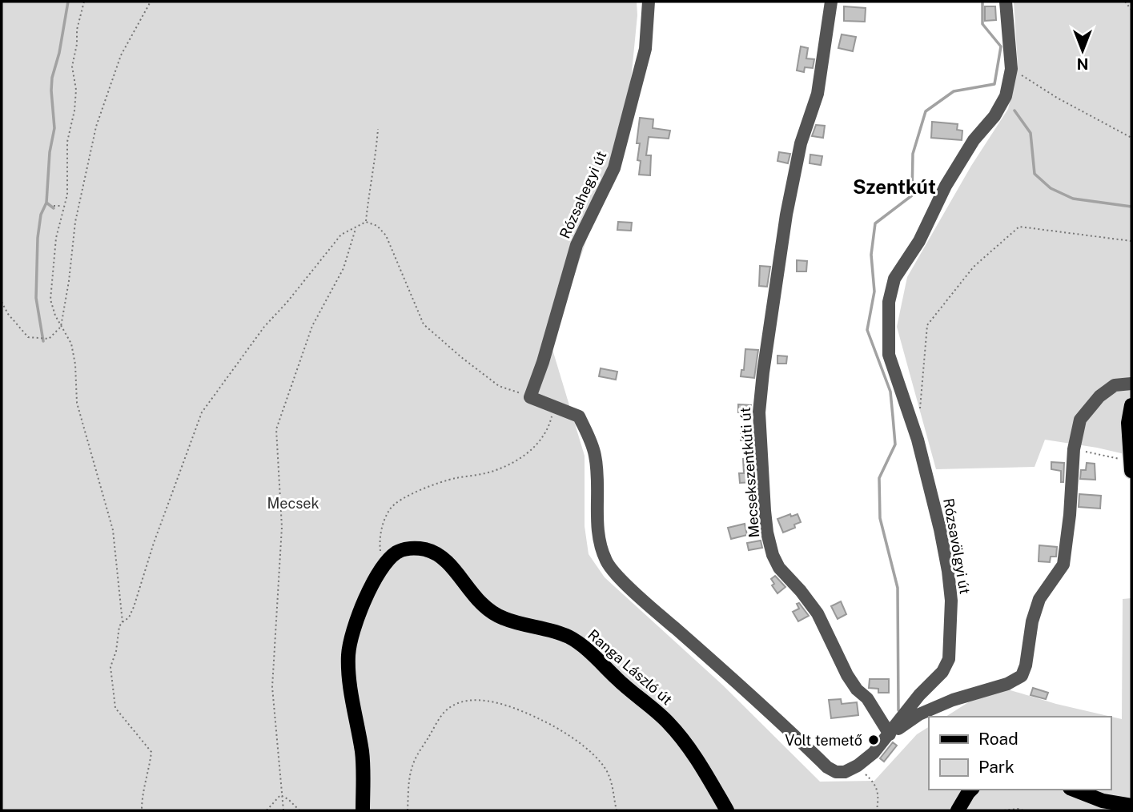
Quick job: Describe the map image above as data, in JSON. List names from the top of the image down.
{
  "streets": {
    "main road": ["Ranga László út"],
    "street": ["Rózsahegyi út", "Mecsekszentkúti út", "Rózsavölgyi út"]
  },
  "crossings": [
    ["Mecsekszentkúti út", "Rózsavölgyi út"]
  ],
  "districts": ["Szentkút"],
  "parks": ["Mecsek"],
  "places": ["Volt temető"],
  "legend": ["Road", "Park"],
  "north": "bottom"
}
